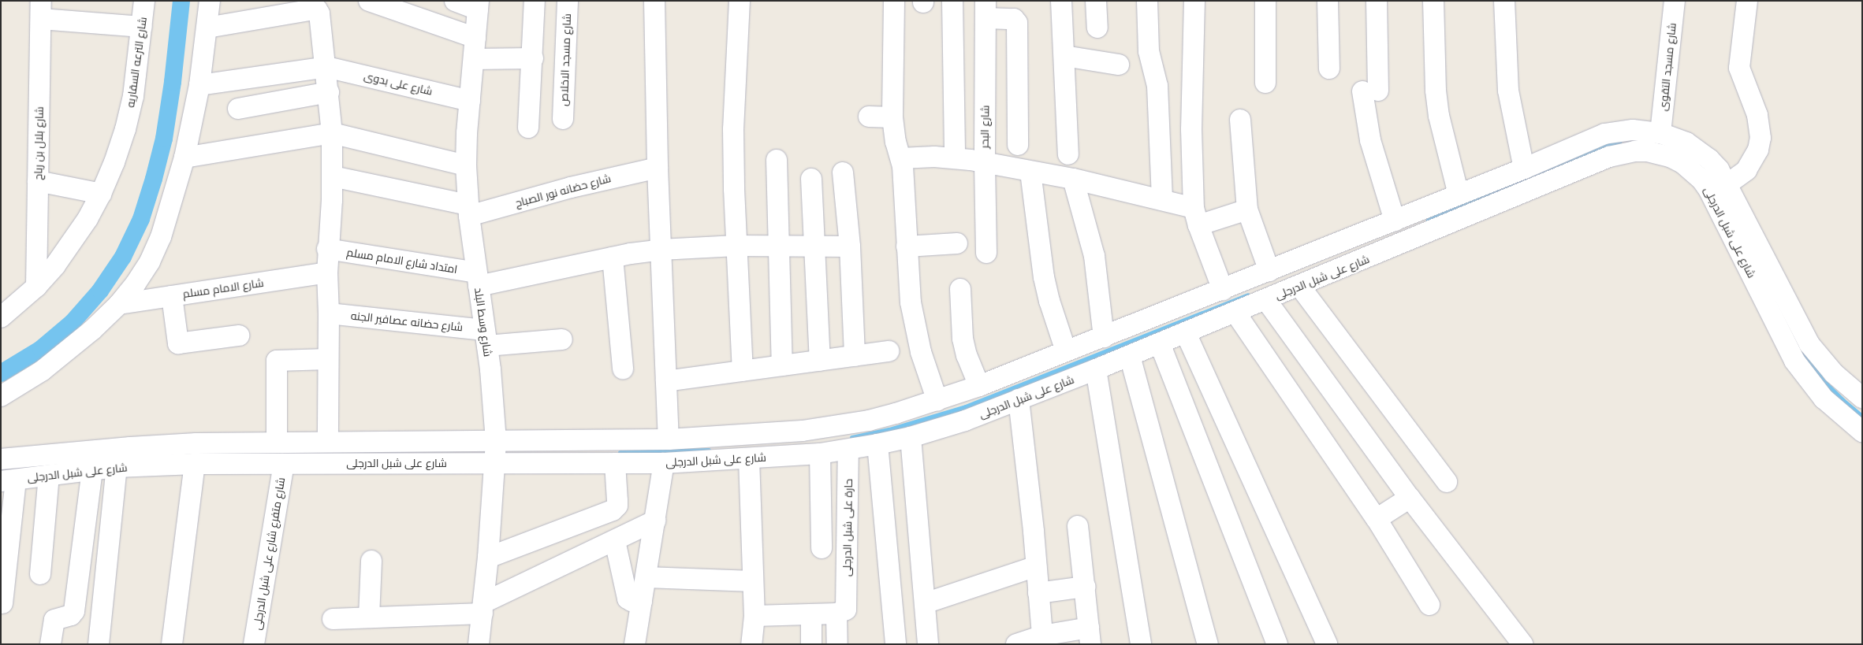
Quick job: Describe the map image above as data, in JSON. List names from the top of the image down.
{
  "streets": {
    "street": [
      "شارع مسجد الاخلاص",
      "شارع الترعه السقاريه",
      "شارع مسجد التقوى",
      "شارع على بدوى",
      "شارع البحر",
      "شارع بلال بن رباح",
      "شارع حضانه نور الصباح",
      "شارع على شبل الدرجلى",
      "امتداد شارع الامام مسلم",
      "شارع الامام مسلم",
      "شارع حضانه عصافير الجنه",
      "شارع وسط البلد",
      "حارة على شبل الدرجلى",
      "شارع متفرع شارع على شبل الدرجلى"
    ]
  },
  "crossings": [
    ["شارع الترعه السقاريه", "شارع بلال بن رباح"],
    ["شارع مسجد التقوى", "شارع على شبل الدرجلى"],
    ["شارع على بدوى", "شارع وسط البلد"],
    ["شارع حضانه نور الصباح", "شارع وسط البلد"],
    ["شارع على شبل الدرجلى", "شارع وسط البلد"],
    ["شارع على شبل الدرجلى", "حارة على شبل الدرجلى"],
    ["شارع على شبل الدرجلى", "شارع متفرع شارع على شبل الدرجلى"],
    ["امتداد شارع الامام مسلم", "شارع وسط البلد"],
    ["شارع حضانه عصافير الجنه", "شارع وسط البلد"]
  ]
}
